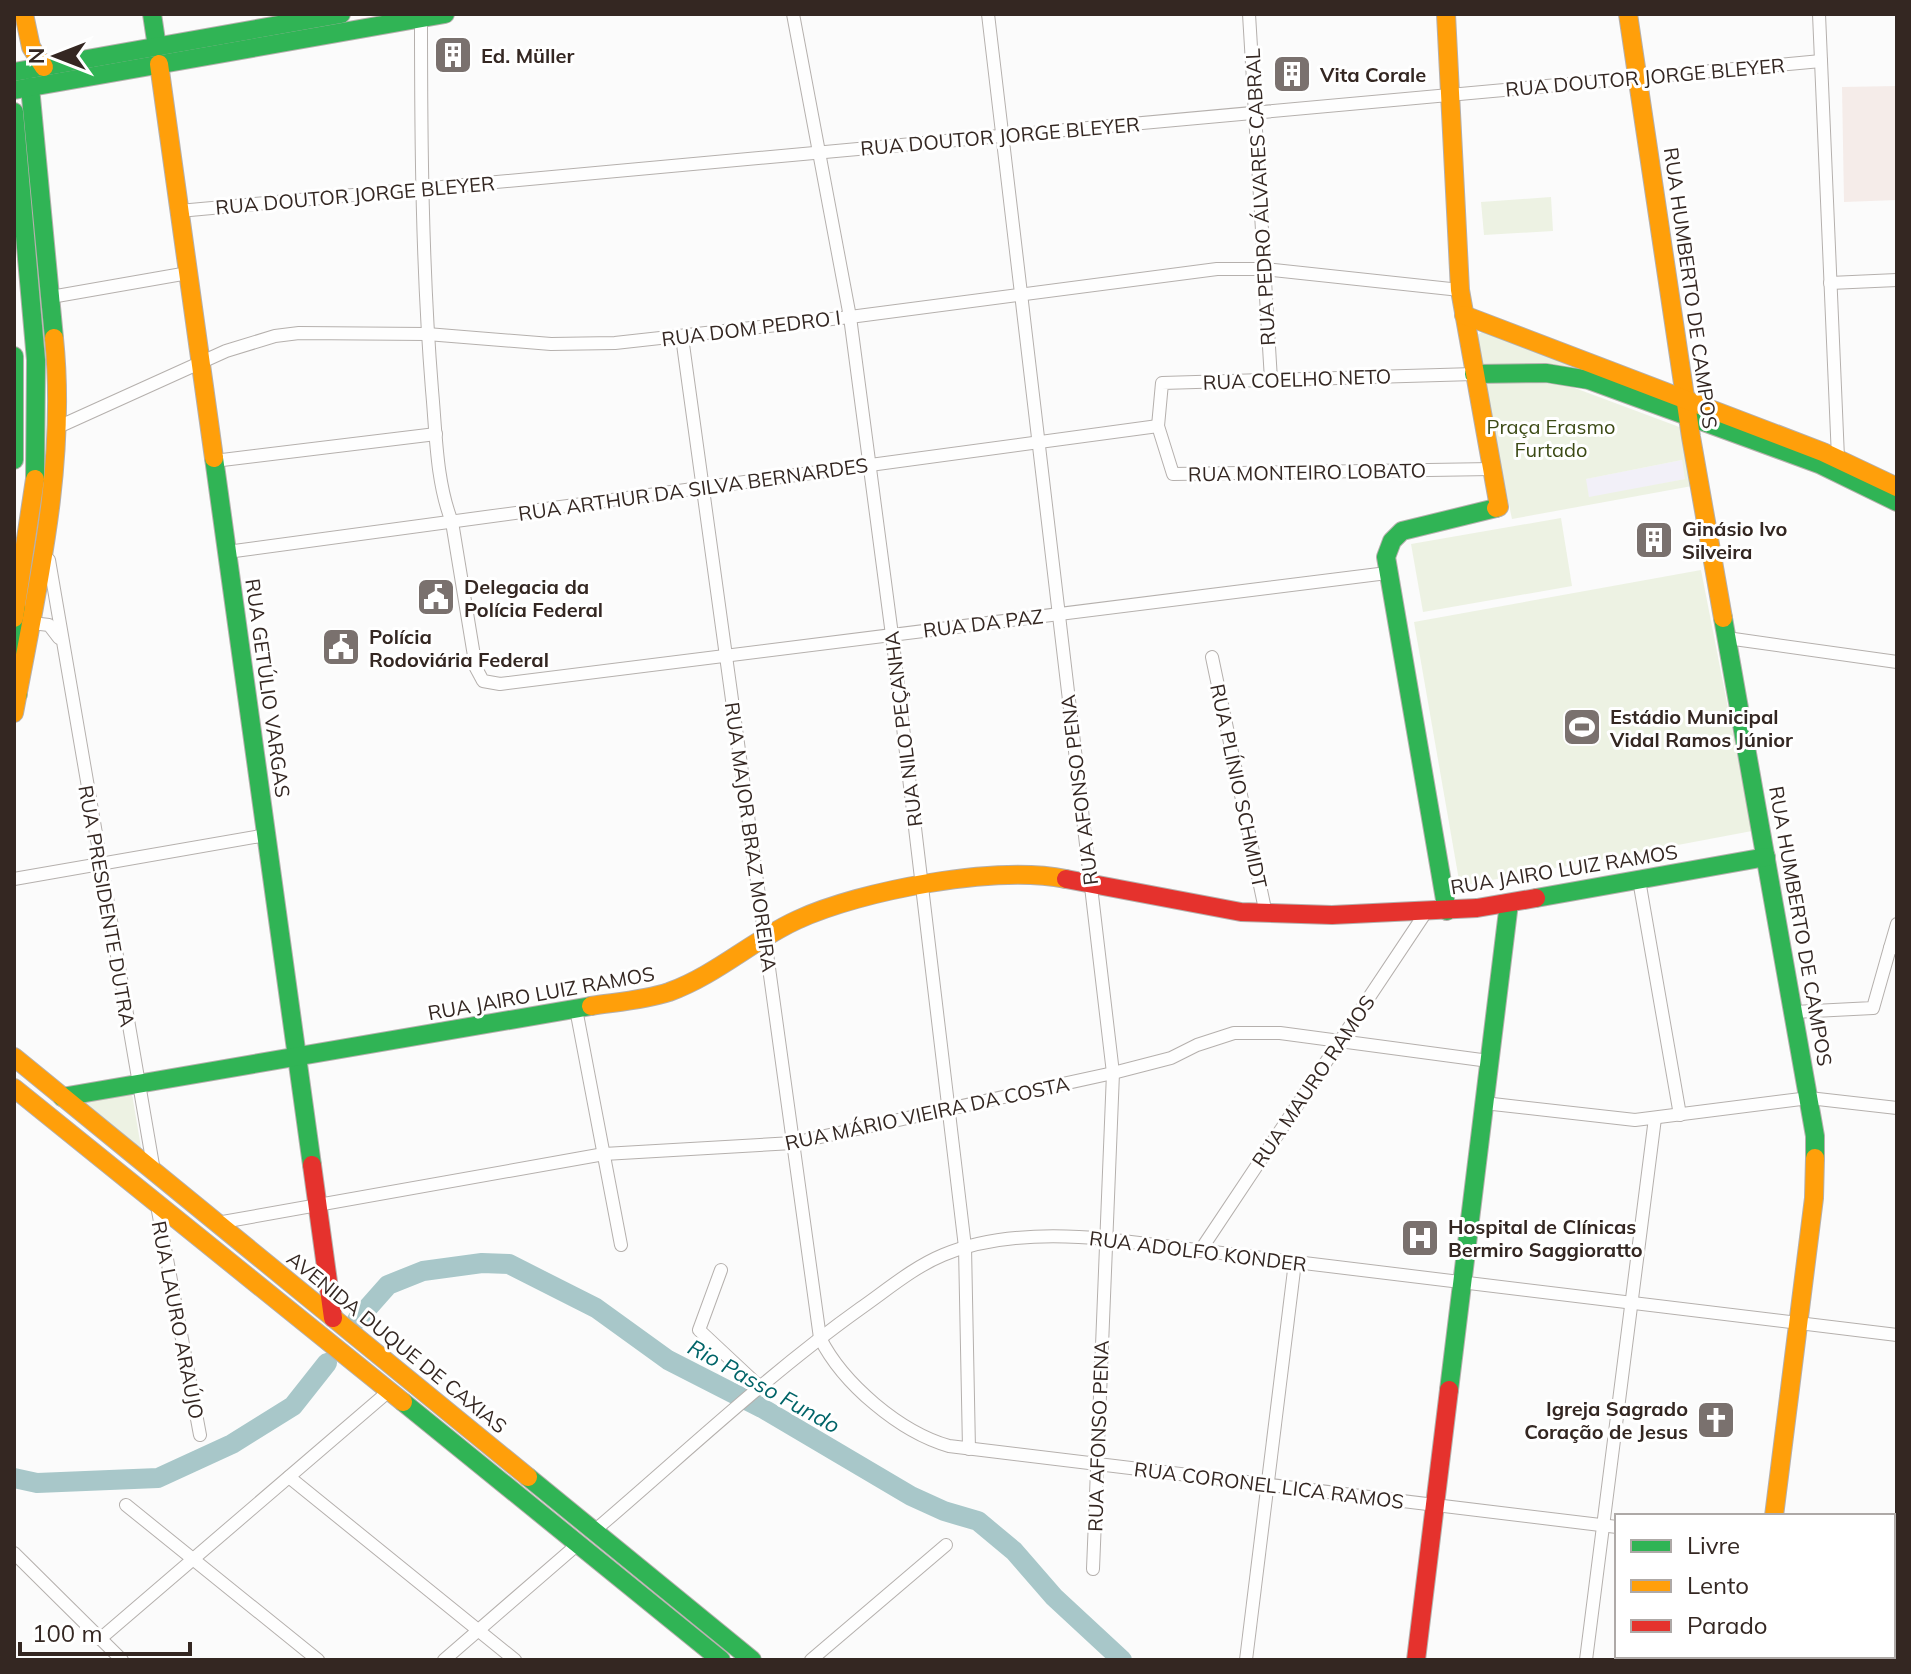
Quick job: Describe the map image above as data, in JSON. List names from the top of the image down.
{
  "streets": {
    "main road": [
      "RUA HUMBERTO DE CAMPOS",
      "RUA GETÚLIO VARGAS",
      "RUA JAIRO LUIZ RAMOS",
      "AVENIDA DUQUE DE CAXIAS"
    ],
    "street": [
      "RUA DOUTOR JORGE BLEYER",
      "RUA PEDRO ÁLVARES CABRAL",
      "RUA DOM PEDRO I",
      "RUA COELHO NETO",
      "RUA MONTEIRO LOBATO",
      "RUA ARTHUR DA SILVA BERNARDES",
      "RUA DA PAZ",
      "RUA NILO PEÇANHA",
      "RUA PLÍNIO SCHMIDT",
      "RUA AFONSO PENA",
      "RUA MAJOR BRAZ MOREIRA",
      "RUA PRESIDENTE DUTRA",
      "RUA MAURO RAMOS",
      "RUA MÁRIO VIEIRA DA COSTA",
      "RUA ADOLFO KONDER",
      "RUA LAURO ARAÚJO",
      "RUA CORONEL LICA RAMOS"
    ]
  },
  "crossings": [
    ["RUA DOUTOR JORGE BLEYER", "RUA PEDRO ÁLVARES CABRAL"],
    ["RUA DOUTOR JORGE BLEYER", "RUA HUMBERTO DE CAMPOS"],
    ["RUA DOUTOR JORGE BLEYER", "RUA GETÚLIO VARGAS"],
    ["RUA DOUTOR JORGE BLEYER", "RUA NILO PEÇANHA"],
    ["RUA DOUTOR JORGE BLEYER", "RUA AFONSO PENA"],
    ["RUA PEDRO ÁLVARES CABRAL", "RUA DOM PEDRO I"],
    ["RUA PEDRO ÁLVARES CABRAL", "RUA COELHO NETO"],
    ["RUA HUMBERTO DE CAMPOS", "RUA JAIRO LUIZ RAMOS"],
    ["RUA HUMBERTO DE CAMPOS", "RUA ADOLFO KONDER"],
    ["RUA DOM PEDRO I", "RUA GETÚLIO VARGAS"],
    ["RUA DOM PEDRO I", "RUA NILO PEÇANHA"],
    ["RUA DOM PEDRO I", "RUA AFONSO PENA"],
    ["RUA DOM PEDRO I", "RUA MAJOR BRAZ MOREIRA"],
    ["RUA COELHO NETO", "RUA MONTEIRO LOBATO"],
    ["RUA COELHO NETO", "RUA ARTHUR DA SILVA BERNARDES"],
    ["RUA MONTEIRO LOBATO", "RUA ARTHUR DA SILVA BERNARDES"],
    ["RUA ARTHUR DA SILVA BERNARDES", "RUA DA PAZ"],
    ["RUA ARTHUR DA SILVA BERNARDES", "RUA GETÚLIO VARGAS"],
    ["RUA ARTHUR DA SILVA BERNARDES", "RUA NILO PEÇANHA"],
    ["RUA ARTHUR DA SILVA BERNARDES", "RUA AFONSO PENA"],
    ["RUA ARTHUR DA SILVA BERNARDES", "RUA MAJOR BRAZ MOREIRA"],
    ["RUA DA PAZ", "RUA NILO PEÇANHA"],
    ["RUA DA PAZ", "RUA AFONSO PENA"],
    ["RUA DA PAZ", "RUA MAJOR BRAZ MOREIRA"],
    ["RUA GETÚLIO VARGAS", "RUA JAIRO LUIZ RAMOS"],
    ["RUA GETÚLIO VARGAS", "RUA MÁRIO VIEIRA DA COSTA"],
    ["RUA GETÚLIO VARGAS", "AVENIDA DUQUE DE CAXIAS"],
    ["RUA NILO PEÇANHA", "RUA JAIRO LUIZ RAMOS"],
    ["RUA NILO PEÇANHA", "RUA MÁRIO VIEIRA DA COSTA"],
    ["RUA NILO PEÇANHA", "RUA ADOLFO KONDER"],
    ["RUA NILO PEÇANHA", "RUA CORONEL LICA RAMOS"],
    ["RUA PLÍNIO SCHMIDT", "RUA JAIRO LUIZ RAMOS"],
    ["RUA AFONSO PENA", "RUA JAIRO LUIZ RAMOS"],
    ["RUA AFONSO PENA", "RUA MÁRIO VIEIRA DA COSTA"],
    ["RUA AFONSO PENA", "RUA ADOLFO KONDER"],
    ["RUA AFONSO PENA", "RUA CORONEL LICA RAMOS"],
    ["RUA MAJOR BRAZ MOREIRA", "RUA JAIRO LUIZ RAMOS"],
    ["RUA MAJOR BRAZ MOREIRA", "RUA MÁRIO VIEIRA DA COSTA"],
    ["RUA MAJOR BRAZ MOREIRA", "RUA ADOLFO KONDER"],
    ["RUA MAJOR BRAZ MOREIRA", "RUA CORONEL LICA RAMOS"],
    ["RUA JAIRO LUIZ RAMOS", "RUA PRESIDENTE DUTRA"],
    ["RUA JAIRO LUIZ RAMOS", "RUA MAURO RAMOS"],
    ["RUA JAIRO LUIZ RAMOS", "AVENIDA DUQUE DE CAXIAS"],
    ["RUA PRESIDENTE DUTRA", "AVENIDA DUQUE DE CAXIAS"],
    ["RUA MAURO RAMOS", "RUA MÁRIO VIEIRA DA COSTA"],
    ["RUA MAURO RAMOS", "RUA ADOLFO KONDER"],
    ["RUA MÁRIO VIEIRA DA COSTA", "AVENIDA DUQUE DE CAXIAS"],
    ["RUA ADOLFO KONDER", "AVENIDA DUQUE DE CAXIAS"],
    ["RUA ADOLFO KONDER", "RUA CORONEL LICA RAMOS"]
  ],
  "water": ["Rio Passo Fundo"],
  "parks": ["Praça Erasmo Furtado"],
  "places": {
    "building": ["Ed. Müller", "Vita Corale", "Ginásio Ivo Silveira"],
    "public building": ["Delegacia da Polícia Federal", "Polícia Rodoviária Federal"],
    "sports": ["Estádio Municipal Vidal Ramos Júnior"],
    "hospital": ["Hospital de Clínicas Bermiro Saggioratto"],
    "church": ["Igreja Sagrado Coração de Jesus"]
  },
  "legend": ["Livre", "Lento", "Parado"],
  "scale_bar": "100 m",
  "north": "left"
}
